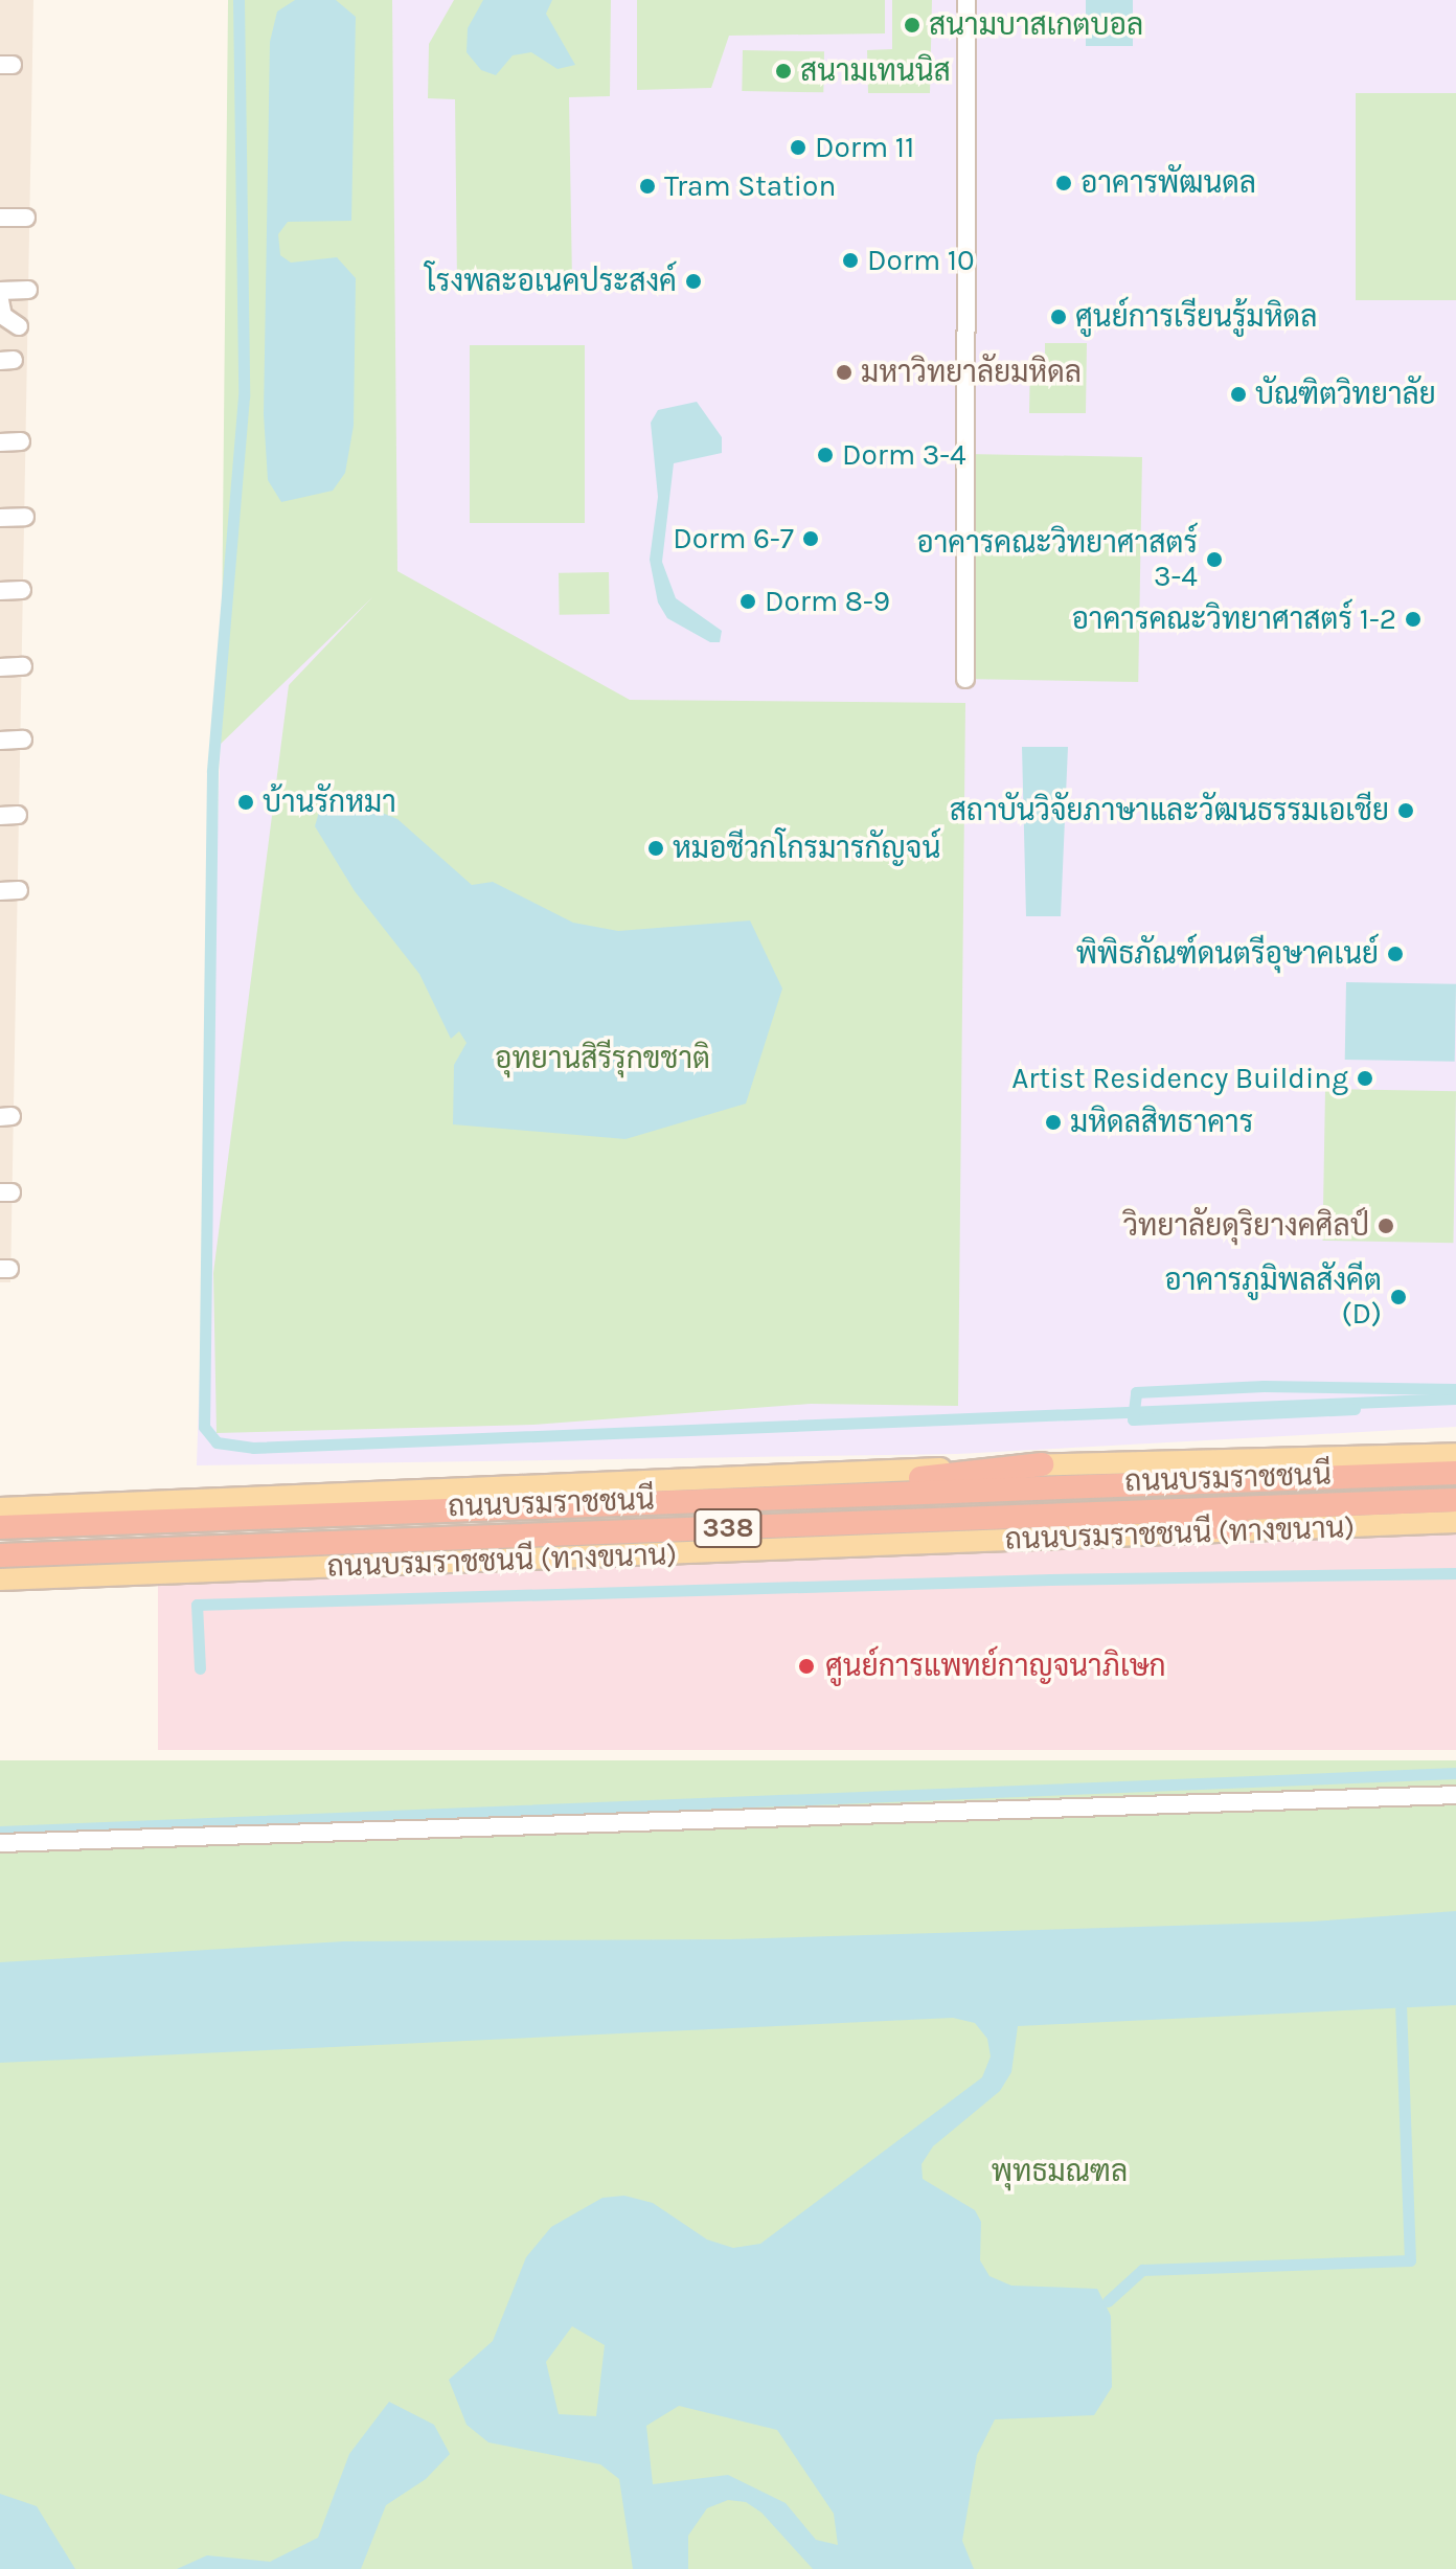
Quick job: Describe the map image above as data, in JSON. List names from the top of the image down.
{
  "streets": {
    "highway": ["ถนนบรมราชชนนี", "338"],
    "main road": ["ถนนบรมราชชนนี (ทางขนาน)"]
  },
  "parks": ["อุทยานสิรีรุกขชาติ", "พุทธมณฑล"],
  "places": [
    "สนามบาสเกตบอล",
    "สนามเทนนิส",
    "Dorm 11",
    "อาคารพัฒนดล",
    "Tram Station",
    "Dorm 10",
    "โรงพละอเนคประสงค์",
    "ศูนย์การเรียนรู้มหิดล",
    "มหาวิทยาลัยมหิดล",
    "บัณฑิตวิทยาลัย",
    "Dorm 3-4",
    "Dorm 6-7",
    "อาคารคณะวิทยาศาสตร์ 3-4",
    "Dorm 8-9",
    "อาคารคณะวิทยาศาสตร์ 1-2",
    "บ้านรักหมา",
    "สถาบันวิจัยภาษาและวัฒนธรรมเอเชีย",
    "หมอชีวกโกรมารกัญจน์",
    "พิพิธภัณฑ์ดนตรีอุษาคเนย์",
    "Artist Residency Building",
    "มหิดลสิทธาคาร",
    "วิทยาลัยดุริยางคศิลป์",
    "อาคารภูมิพลสังคีต (D)",
    "ศูนย์การแพทย์กาญจนาภิเษก"
  ]
}
